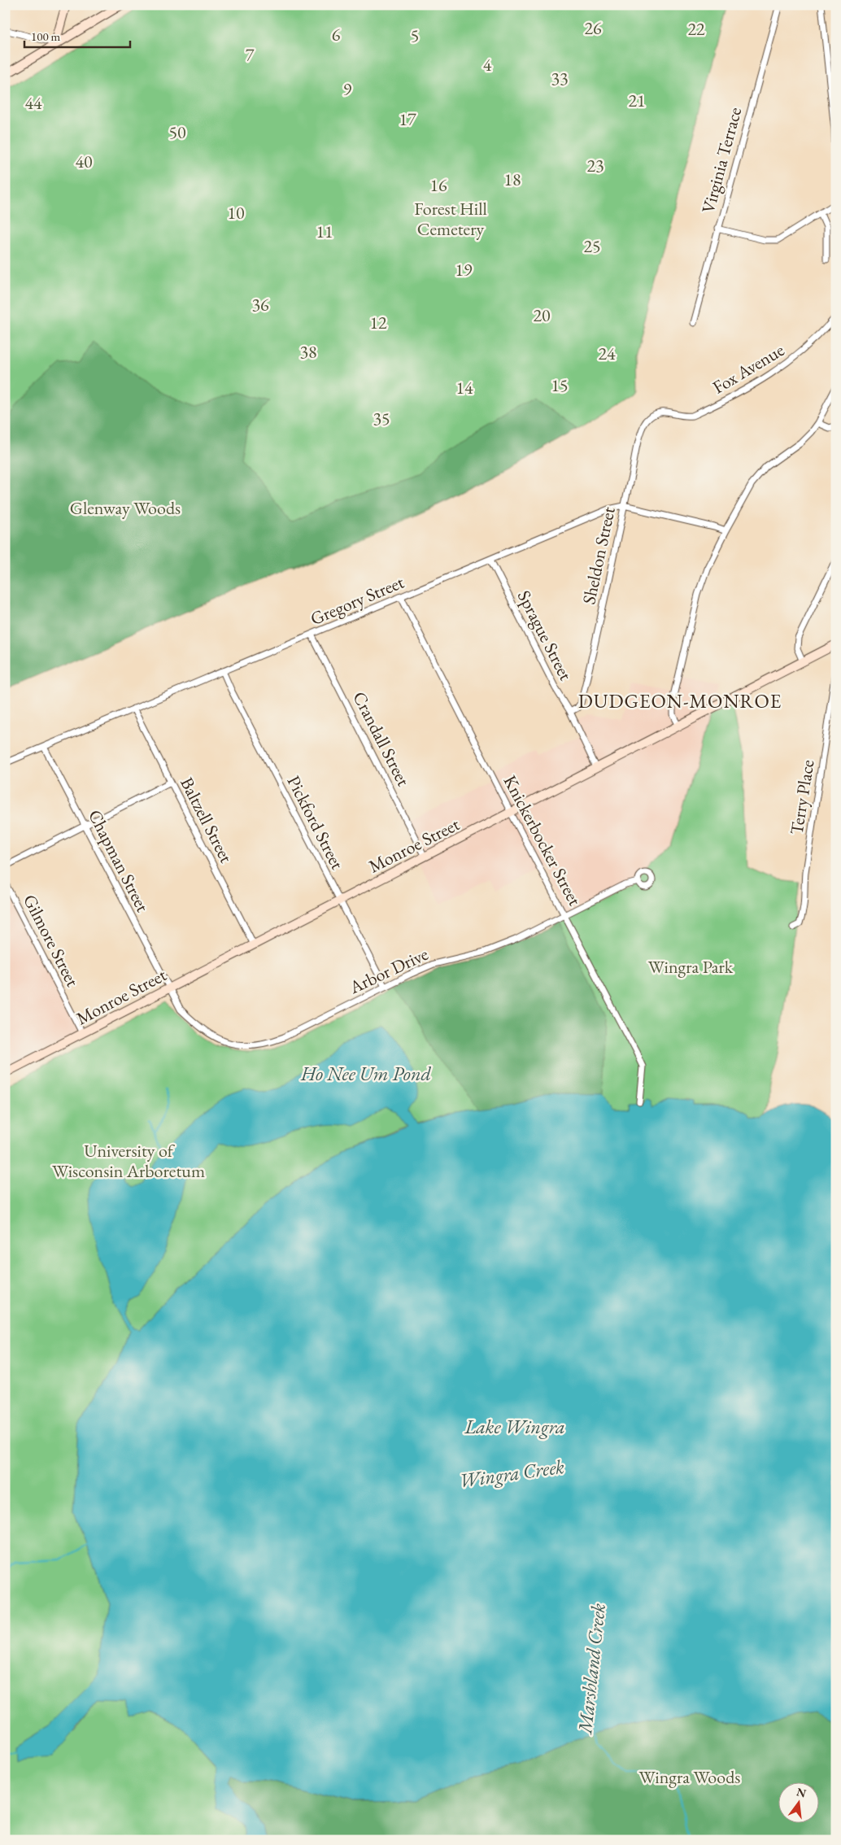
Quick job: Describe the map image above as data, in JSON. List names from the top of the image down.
{
  "streets": {
    "main road": ["Monroe Street"],
    "street": [
      "Virginia Terrace",
      "Fox Avenue",
      "Sheldon Street",
      "Gregory Street",
      "Sprague Street",
      "Crandall Street",
      "Terry Place",
      "Baltzell Street",
      "Pickford Street",
      "Knickerbocker Street",
      "Chapman Street",
      "Gilmore Street",
      "Arbor Drive"
    ]
  },
  "crossings": [
    ["Fox Avenue", "Sheldon Street"],
    ["Sheldon Street", "Gregory Street"],
    ["Sheldon Street", "Sprague Street"],
    ["Gregory Street", "Sprague Street"],
    ["Gregory Street", "Crandall Street"],
    ["Gregory Street", "Baltzell Street"],
    ["Gregory Street", "Pickford Street"],
    ["Gregory Street", "Knickerbocker Street"],
    ["Gregory Street", "Chapman Street"],
    ["Sprague Street", "Monroe Street"],
    ["Crandall Street", "Monroe Street"],
    ["Baltzell Street", "Monroe Street"],
    ["Pickford Street", "Monroe Street"],
    ["Pickford Street", "Arbor Drive"],
    ["Knickerbocker Street", "Monroe Street"],
    ["Knickerbocker Street", "Arbor Drive"],
    ["Monroe Street", "Chapman Street"],
    ["Monroe Street", "Gilmore Street"],
    ["Monroe Street", "Arbor Drive"],
    ["Chapman Street", "Arbor Drive"]
  ],
  "districts": ["DUDGEON-MONROE"],
  "water": [
    "Ho Nee Um Pond",
    "Lake Wingra",
    "Wingra Creek",
    "Marshland Creek"
  ],
  "parks": [
    "26",
    "22",
    "6",
    "5",
    "7",
    "4",
    "33",
    "9",
    "21",
    "44",
    "17",
    "50",
    "40",
    "23",
    "18",
    "16",
    "Forest Hill Cemetery",
    "10",
    "11",
    "25",
    "19",
    "36",
    "20",
    "12",
    "38",
    "24",
    "15",
    "14",
    "35",
    "Glenway Woods",
    "Wingra Park",
    "University of Wisconsin Arboretum",
    "Wingra Woods"
  ],
  "scale_bar": "100 m",
  "north": "top"
}
